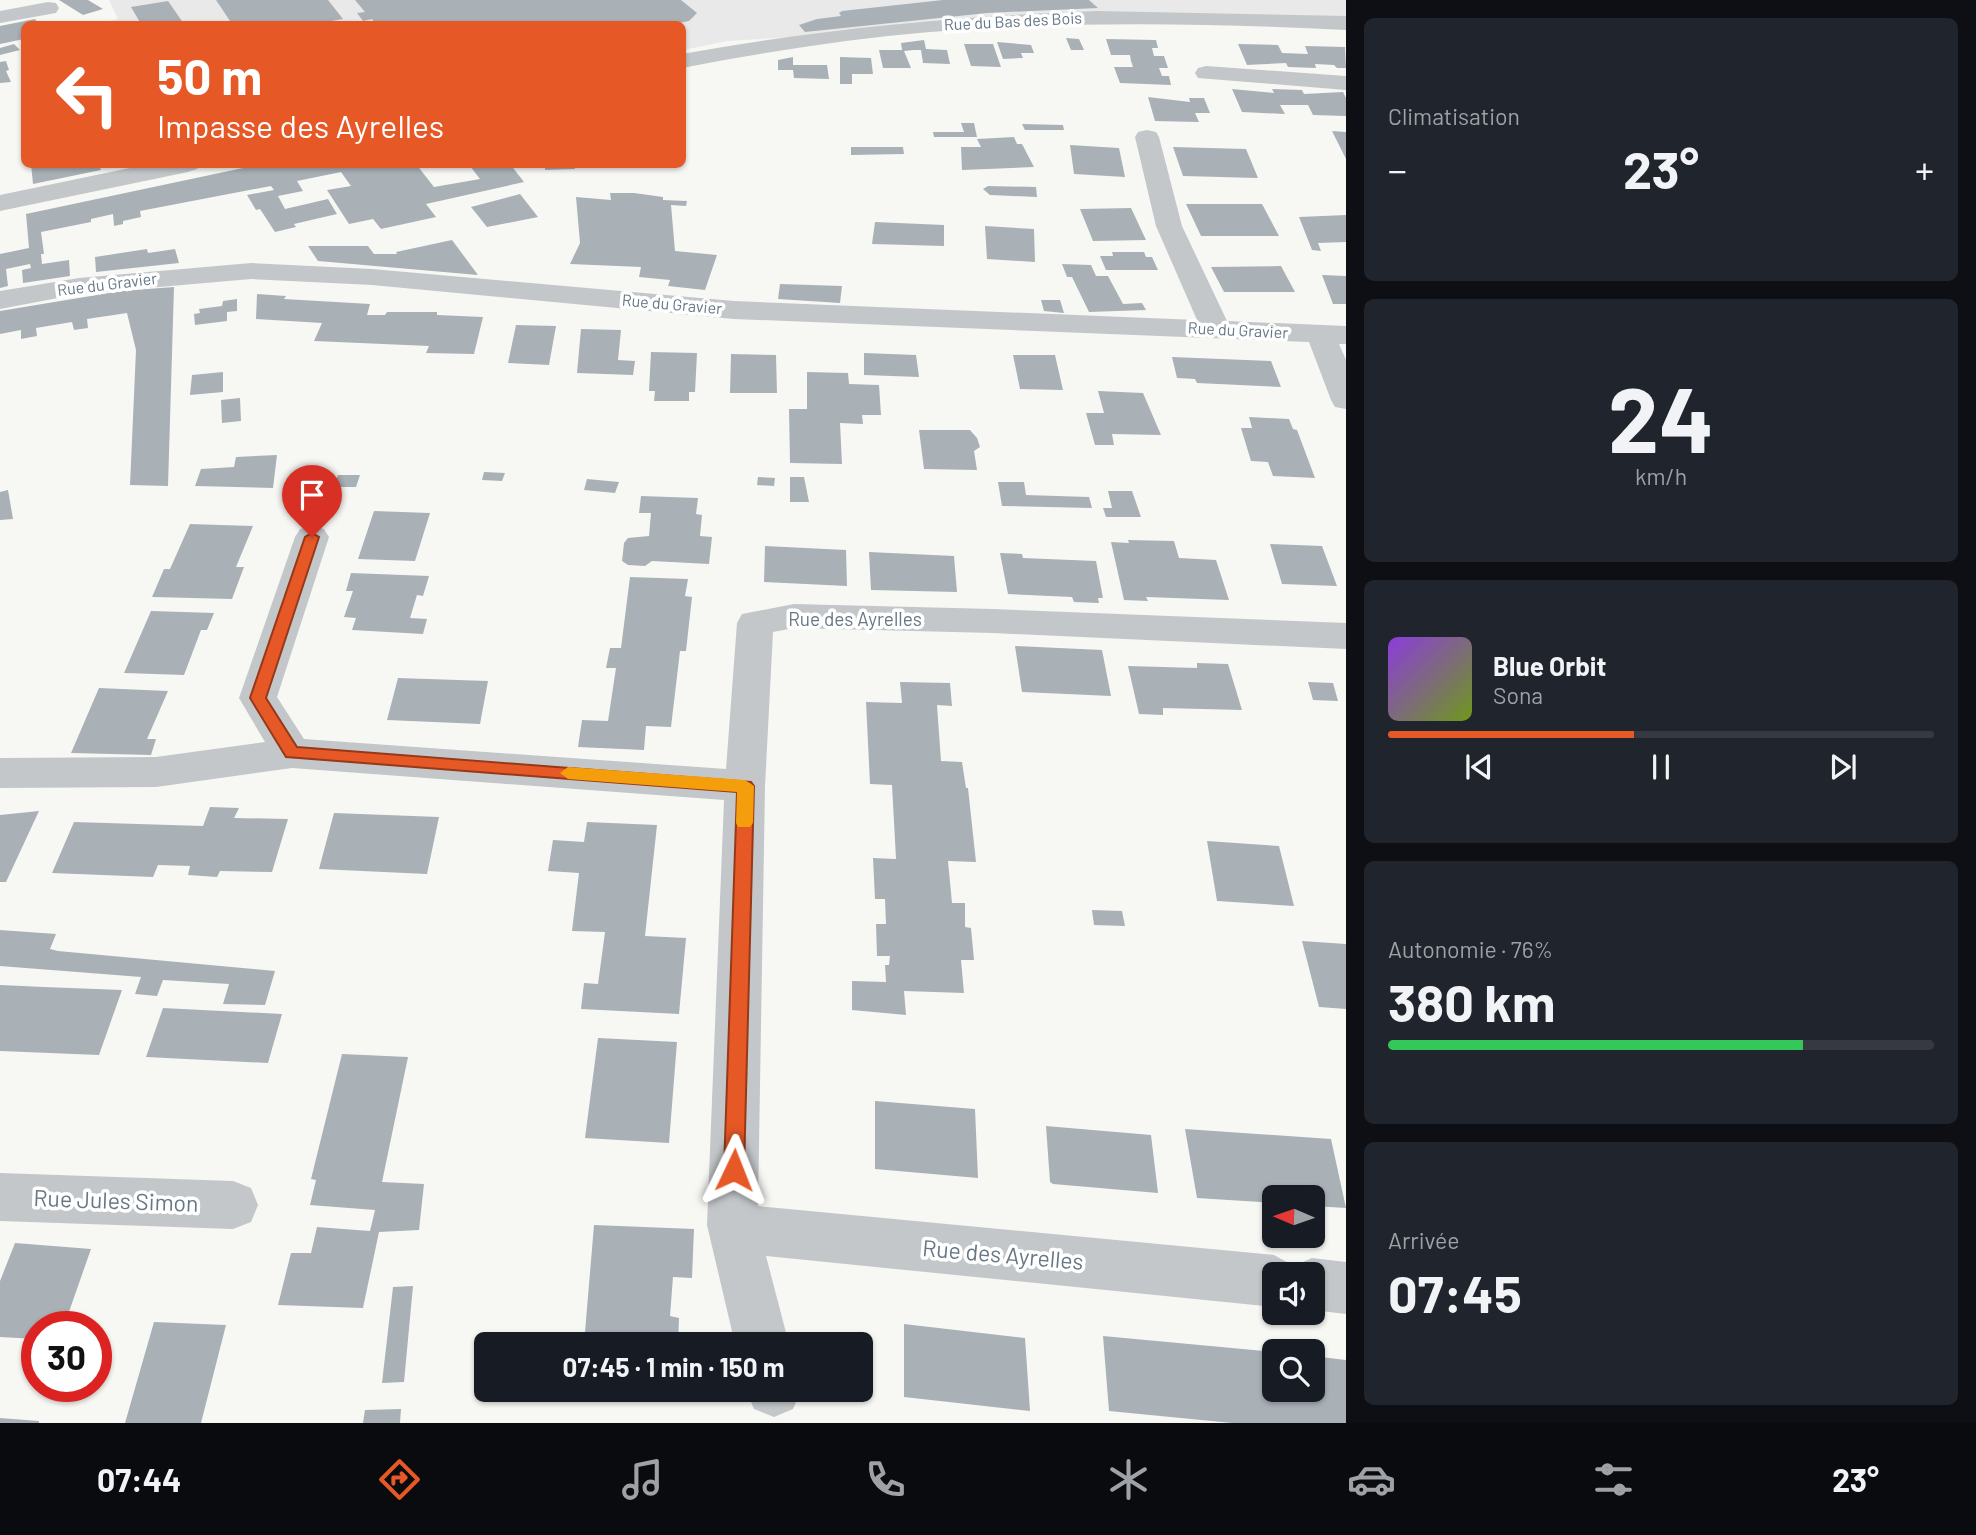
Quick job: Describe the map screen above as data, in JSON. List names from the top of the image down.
{
  "streets": {
    "street": [
      "Rue du Bas des Bois",
      "Rue du Gravier",
      "Rue des Ayrelles",
      "Rue Jules Simon"
    ]
  },
  "north": "left",
  "page": {
    "tile": [
      "Climatisation",
      ["24", "km/h"],
      ["Autonomie · 76%", "380 km"],
      ["Arrivée", "07:45"]
    ],
    "turn": ["50 m", "Impasse des Ayrelles"],
    "heat": ["−", "23°", "+"],
    "song": ["Blue Orbit", "Sona"],
    "limit": "30",
    "trip": "07:45 · 1 min · 150 m",
    "tabs": ["07:44", "23°"]
  }
}
